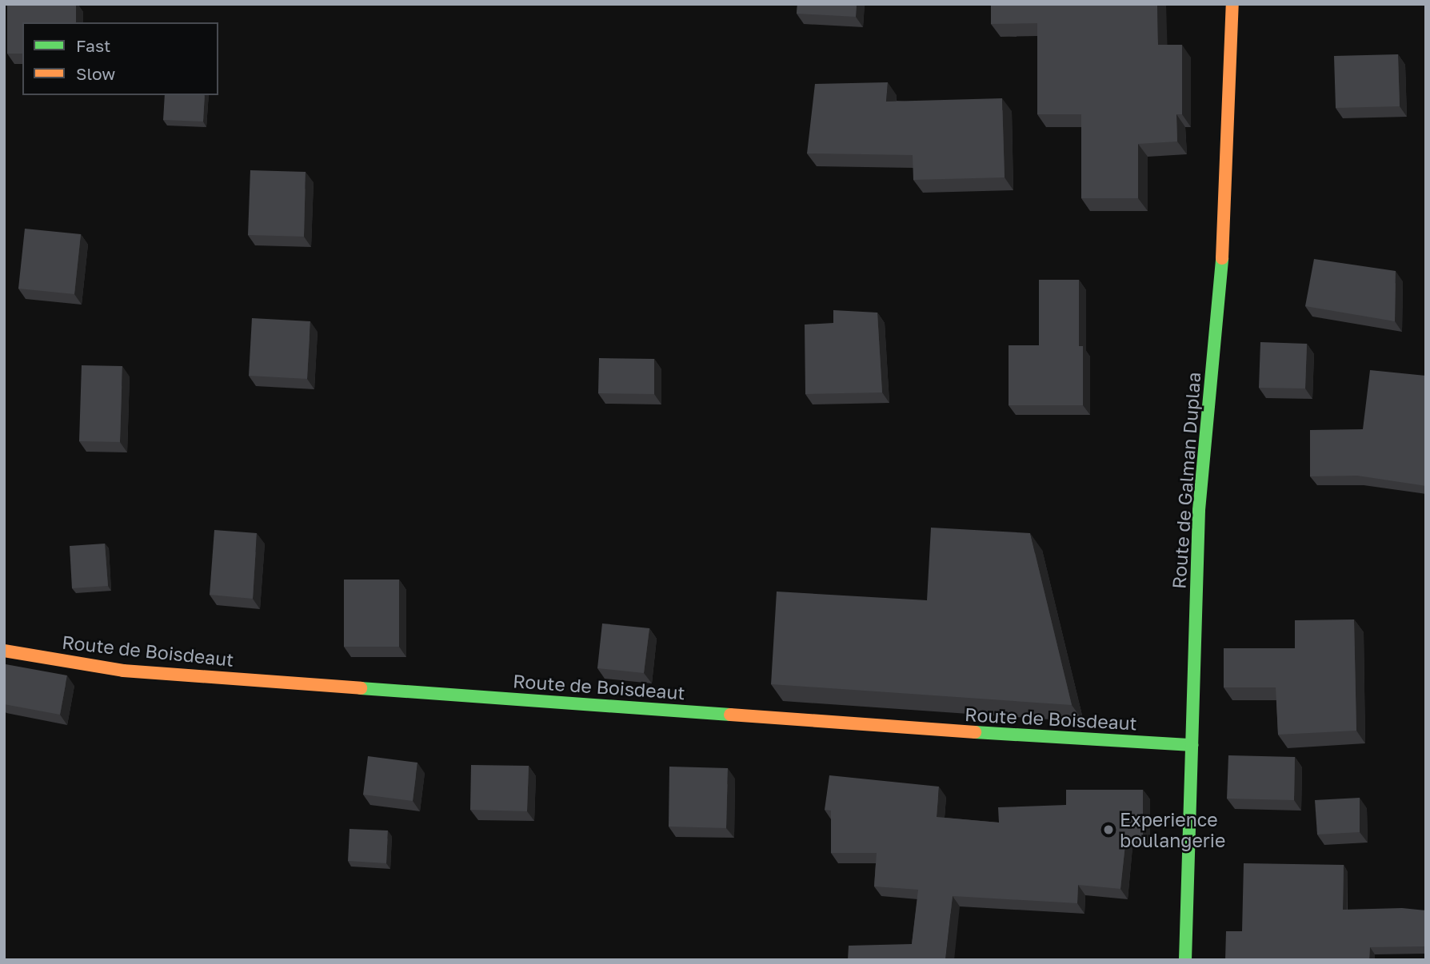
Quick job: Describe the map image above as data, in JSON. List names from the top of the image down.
{
  "streets": {
    "street": ["Route de Galman Duplaa", "Route de Boisdeaut"]
  },
  "crossings": [
    ["Route de Galman Duplaa", "Route de Boisdeaut"]
  ],
  "places": ["Experience boulangerie"],
  "legend": ["Fast", "Slow"]
}
